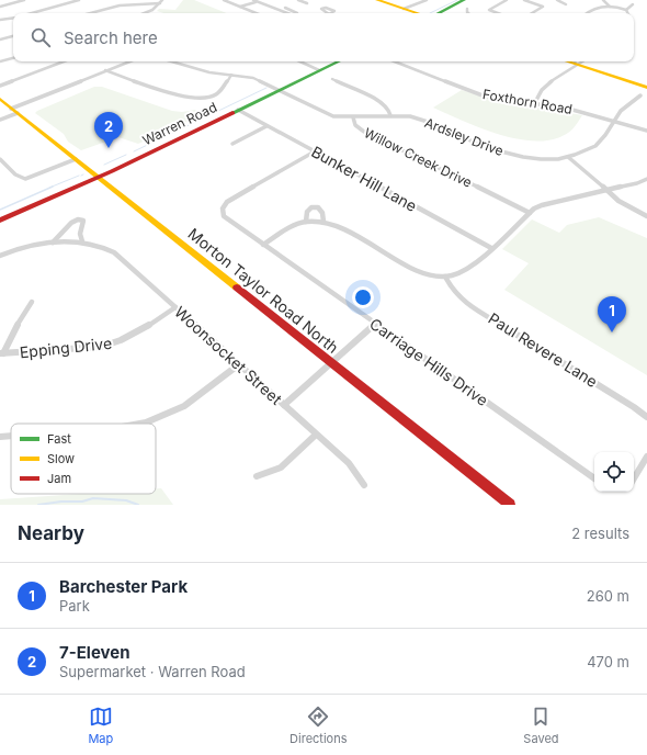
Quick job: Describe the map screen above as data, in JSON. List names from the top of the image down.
{
  "streets": {
    "street": [
      "Foxthorn Road",
      "Warren Road",
      "Ardsley Drive",
      "Willow Creek Drive",
      "Bunker Hill Lane",
      "Morton Taylor Road North",
      "Epping Drive",
      "Paul Revere Lane",
      "Woonsocket Street",
      "Carriage Hills Drive"
    ]
  },
  "crossings": [
    ["Foxthorn Road", "Ardsley Drive"],
    ["Warren Road", "Willow Creek Drive"],
    ["Warren Road", "Bunker Hill Lane"],
    ["Warren Road", "Morton Taylor Road North"],
    ["Ardsley Drive", "Willow Creek Drive"],
    ["Bunker Hill Lane", "Carriage Hills Drive"],
    ["Epping Drive", "Woonsocket Street"]
  ],
  "legend": ["Fast", "Slow", "Jam"],
  "page": {
    "search": "Search here",
    "pins": ["2", "1"],
    "heading": ["Nearby", "2 results"],
    "list": [
      {
        "mark": "1",
        "name": "Barchester Park",
        "note": "Park",
        "value": "260 m"
      },
      {
        "mark": "2",
        "name": "7-Eleven",
        "note": "Supermarket · Warren Road",
        "value": "470 m"
      }
    ],
    "nav": ["Map", "Directions", "Saved"]
  }
}
